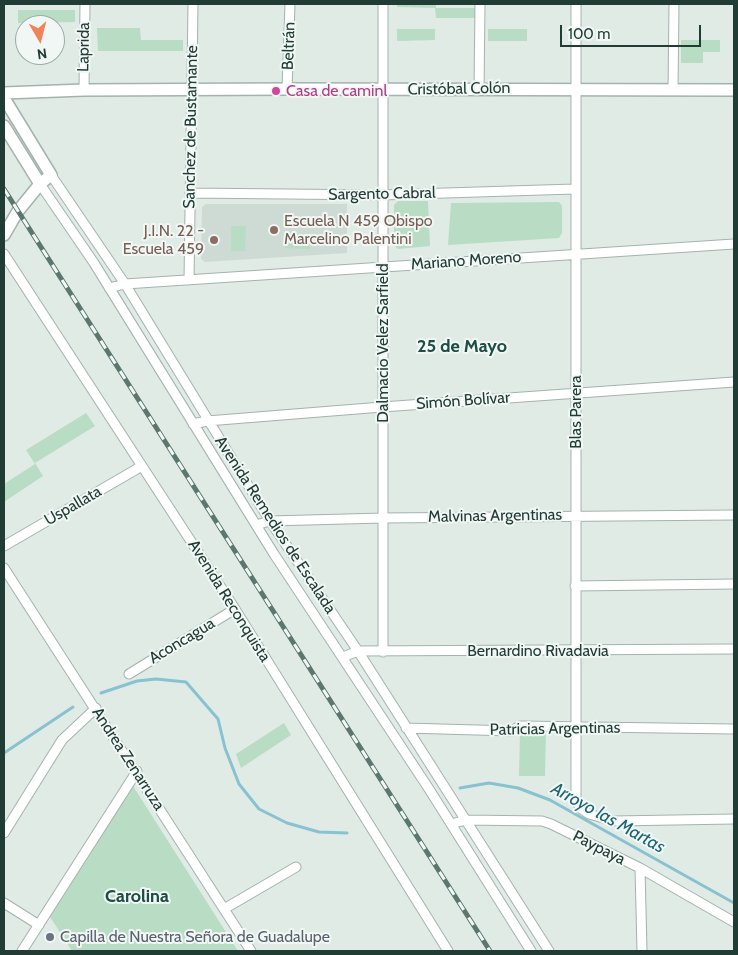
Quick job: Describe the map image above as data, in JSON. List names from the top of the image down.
{
  "streets": {
    "street": [
      "Beltrán",
      "Laprida",
      "Cristóbal Colón",
      "Sanchez de Bustamante",
      "Sargento Cabral",
      "Mariano Moreno",
      "Dalmacio Velez Sarfield",
      "Simón Bolívar",
      "Blas Parera",
      "Uspallata",
      "Malvinas Argentinas",
      "Avenida Remedios de Escalada",
      "Avenida Reconquista",
      "Aconcagua",
      "Bernardino Rivadavia",
      "Patricias Argentinas",
      "Andrea Zenarruza",
      "Paypaya"
    ]
  },
  "crossings": [
    ["Beltrán", "Cristóbal Colón"],
    ["Laprida", "Cristóbal Colón"],
    ["Cristóbal Colón", "Sanchez de Bustamante"],
    ["Cristóbal Colón", "Dalmacio Velez Sarfield"],
    ["Cristóbal Colón", "Blas Parera"],
    ["Sanchez de Bustamante", "Sargento Cabral"],
    ["Sanchez de Bustamante", "Mariano Moreno"],
    ["Sargento Cabral", "Dalmacio Velez Sarfield"],
    ["Sargento Cabral", "Blas Parera"],
    ["Mariano Moreno", "Dalmacio Velez Sarfield"],
    ["Mariano Moreno", "Blas Parera"],
    ["Mariano Moreno", "Avenida Remedios de Escalada"],
    ["Dalmacio Velez Sarfield", "Simón Bolívar"],
    ["Dalmacio Velez Sarfield", "Malvinas Argentinas"],
    ["Dalmacio Velez Sarfield", "Bernardino Rivadavia"],
    ["Simón Bolívar", "Blas Parera"],
    ["Simón Bolívar", "Avenida Remedios de Escalada"],
    ["Blas Parera", "Malvinas Argentinas"],
    ["Blas Parera", "Bernardino Rivadavia"],
    ["Blas Parera", "Patricias Argentinas"],
    ["Uspallata", "Avenida Reconquista"],
    ["Malvinas Argentinas", "Avenida Remedios de Escalada"],
    ["Avenida Remedios de Escalada", "Bernardino Rivadavia"],
    ["Avenida Remedios de Escalada", "Patricias Argentinas"],
    ["Avenida Remedios de Escalada", "Paypaya"],
    ["Avenida Reconquista", "Aconcagua"]
  ],
  "districts": ["25 de Mayo", "Carolina"],
  "water": ["Arroyo las Martas"],
  "places": [
    "Casa de caminl",
    "Escuela N 459 Obispo Marcelino Palentini",
    "J.I.N. 22 - Escuela 459",
    "Capilla de Nuestra Señora de Guadalupe"
  ],
  "scale_bar": "100 m",
  "north": "bottom"
}
